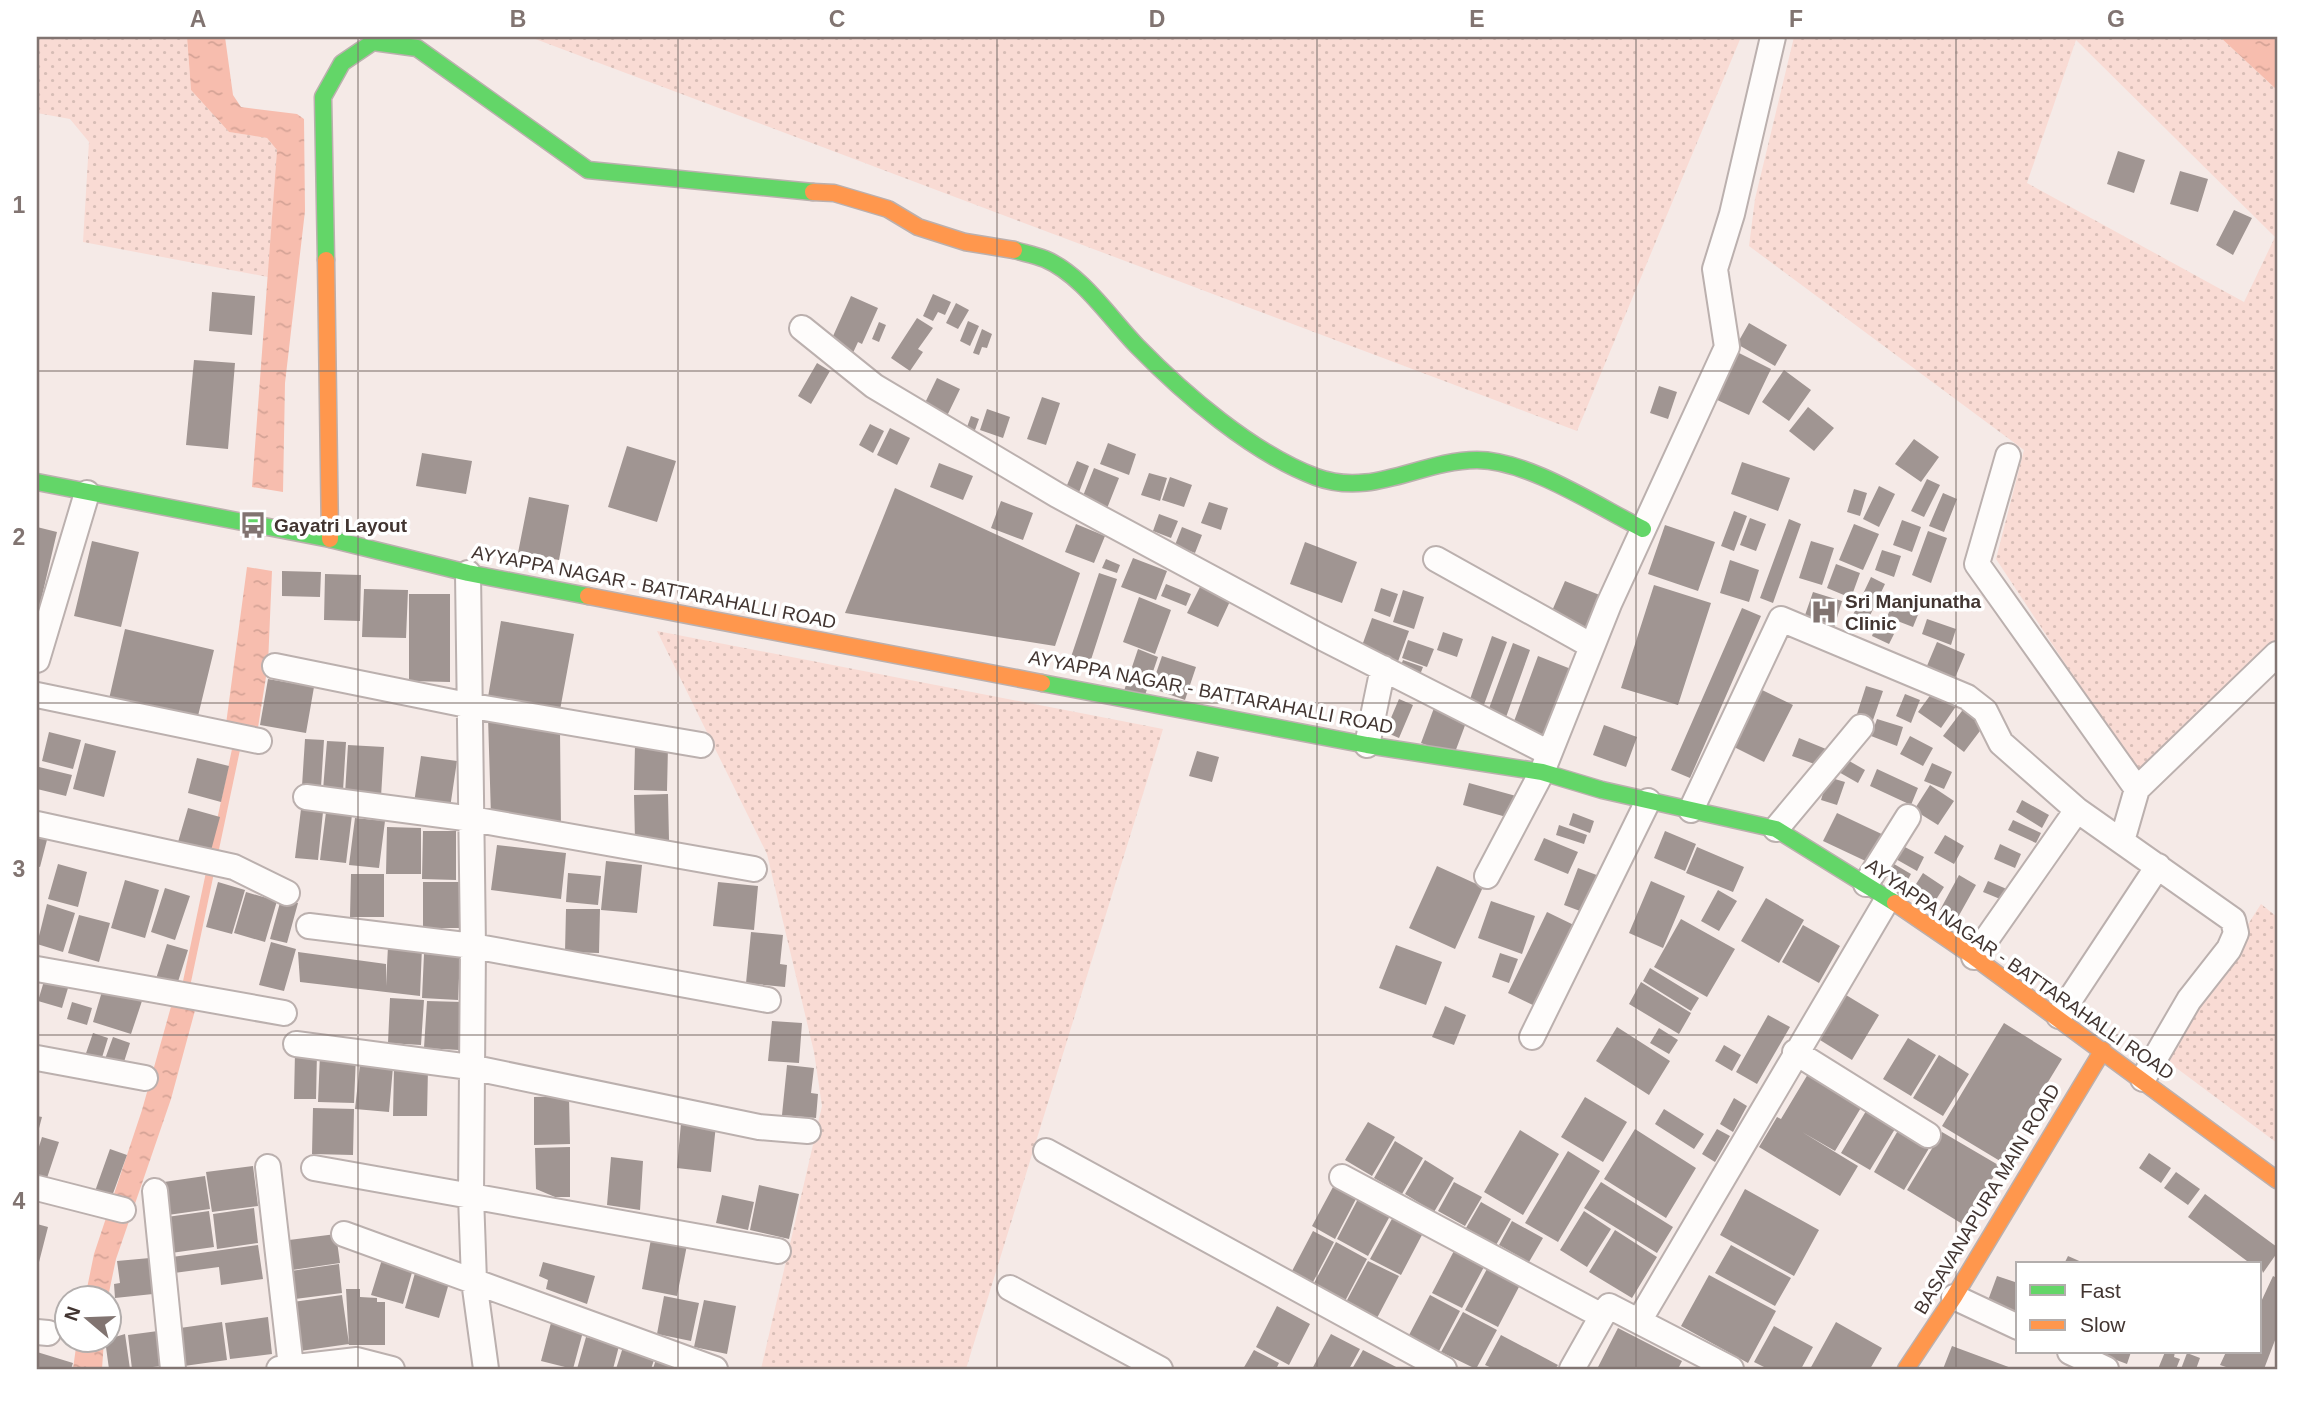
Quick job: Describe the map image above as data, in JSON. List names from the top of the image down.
{
  "streets": {
    "main road": ["AYYAPPA NAGAR - BATTARAHALLI ROAD", "BASAVANAPURA MAIN ROAD"]
  },
  "crossings": [
    ["AYYAPPA NAGAR - BATTARAHALLI ROAD", "BASAVANAPURA MAIN ROAD"]
  ],
  "places": {
    "bus stop": ["Gayatri Layout"],
    "hospital": ["Sri Manjunatha Clinic"]
  },
  "legend": ["Fast", "Slow"],
  "north": "left",
  "grid": {
    "columns": [
      "A",
      "B",
      "C",
      "D",
      "E",
      "F",
      "G"
    ],
    "rows": [
      "1",
      "2",
      "3",
      "4"
    ]
  }
}
